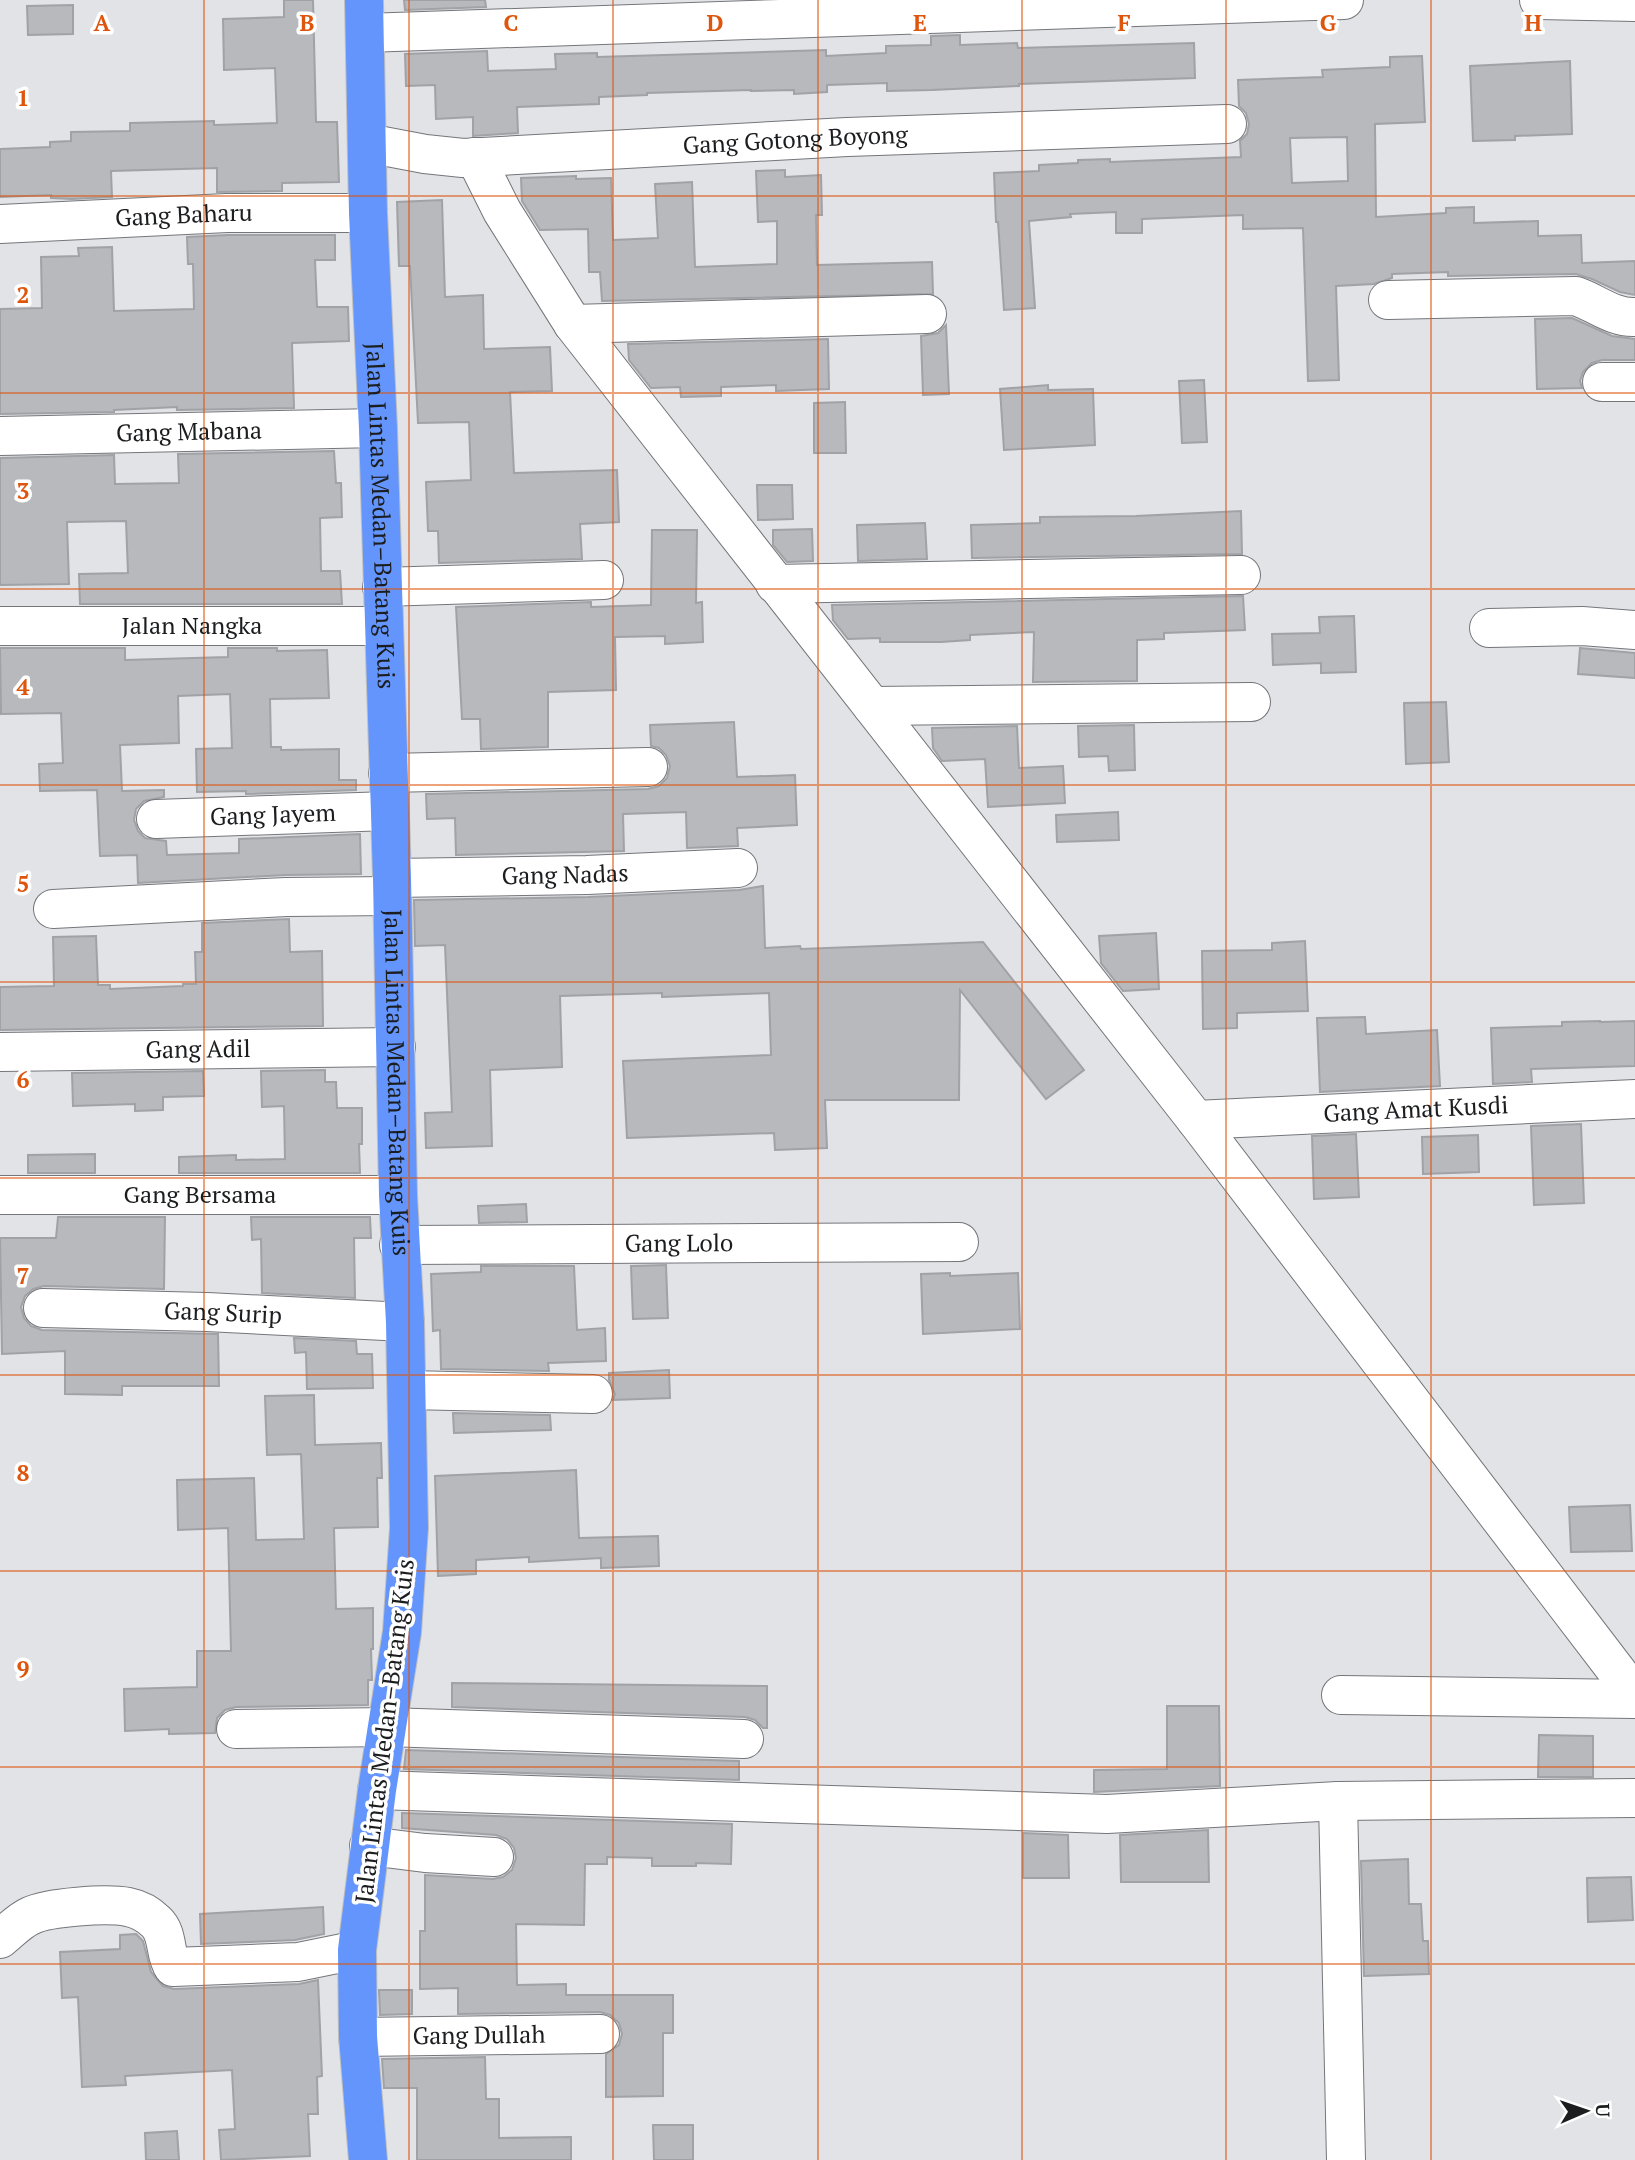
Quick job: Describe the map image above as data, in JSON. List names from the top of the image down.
{
  "streets": {
    "highway": ["Jalan Lintas Medan–Batang Kuis"],
    "street": [
      "Gang Gotong Boyong",
      "Gang Baharu",
      "Gang Mabana",
      "Jalan Nangka",
      "Gang Jayem",
      "Gang Nadas",
      "Gang Adil",
      "Gang Amat Kusdi",
      "Gang Bersama",
      "Gang Lolo",
      "Gang Surip",
      "Gang Dullah"
    ]
  },
  "crossings": [
    ["Gang Gotong Boyong", "Jalan Lintas Medan–Batang Kuis"],
    ["Gang Baharu", "Jalan Lintas Medan–Batang Kuis"],
    ["Gang Mabana", "Jalan Lintas Medan–Batang Kuis"],
    ["Jalan Lintas Medan–Batang Kuis", "Jalan Nangka"],
    ["Jalan Lintas Medan–Batang Kuis", "Gang Jayem"],
    ["Jalan Lintas Medan–Batang Kuis", "Gang Nadas"],
    ["Jalan Lintas Medan–Batang Kuis", "Gang Adil"],
    ["Jalan Lintas Medan–Batang Kuis", "Gang Bersama"],
    ["Jalan Lintas Medan–Batang Kuis", "Gang Lolo"],
    ["Jalan Lintas Medan–Batang Kuis", "Gang Surip"],
    ["Jalan Lintas Medan–Batang Kuis", "Gang Dullah"]
  ],
  "north": "right",
  "grid": {
    "columns": [
      "A",
      "B",
      "C",
      "D",
      "E",
      "F",
      "G",
      "H"
    ],
    "rows": [
      "1",
      "2",
      "3",
      "4",
      "5",
      "6",
      "7",
      "8",
      "9"
    ]
  }
}
